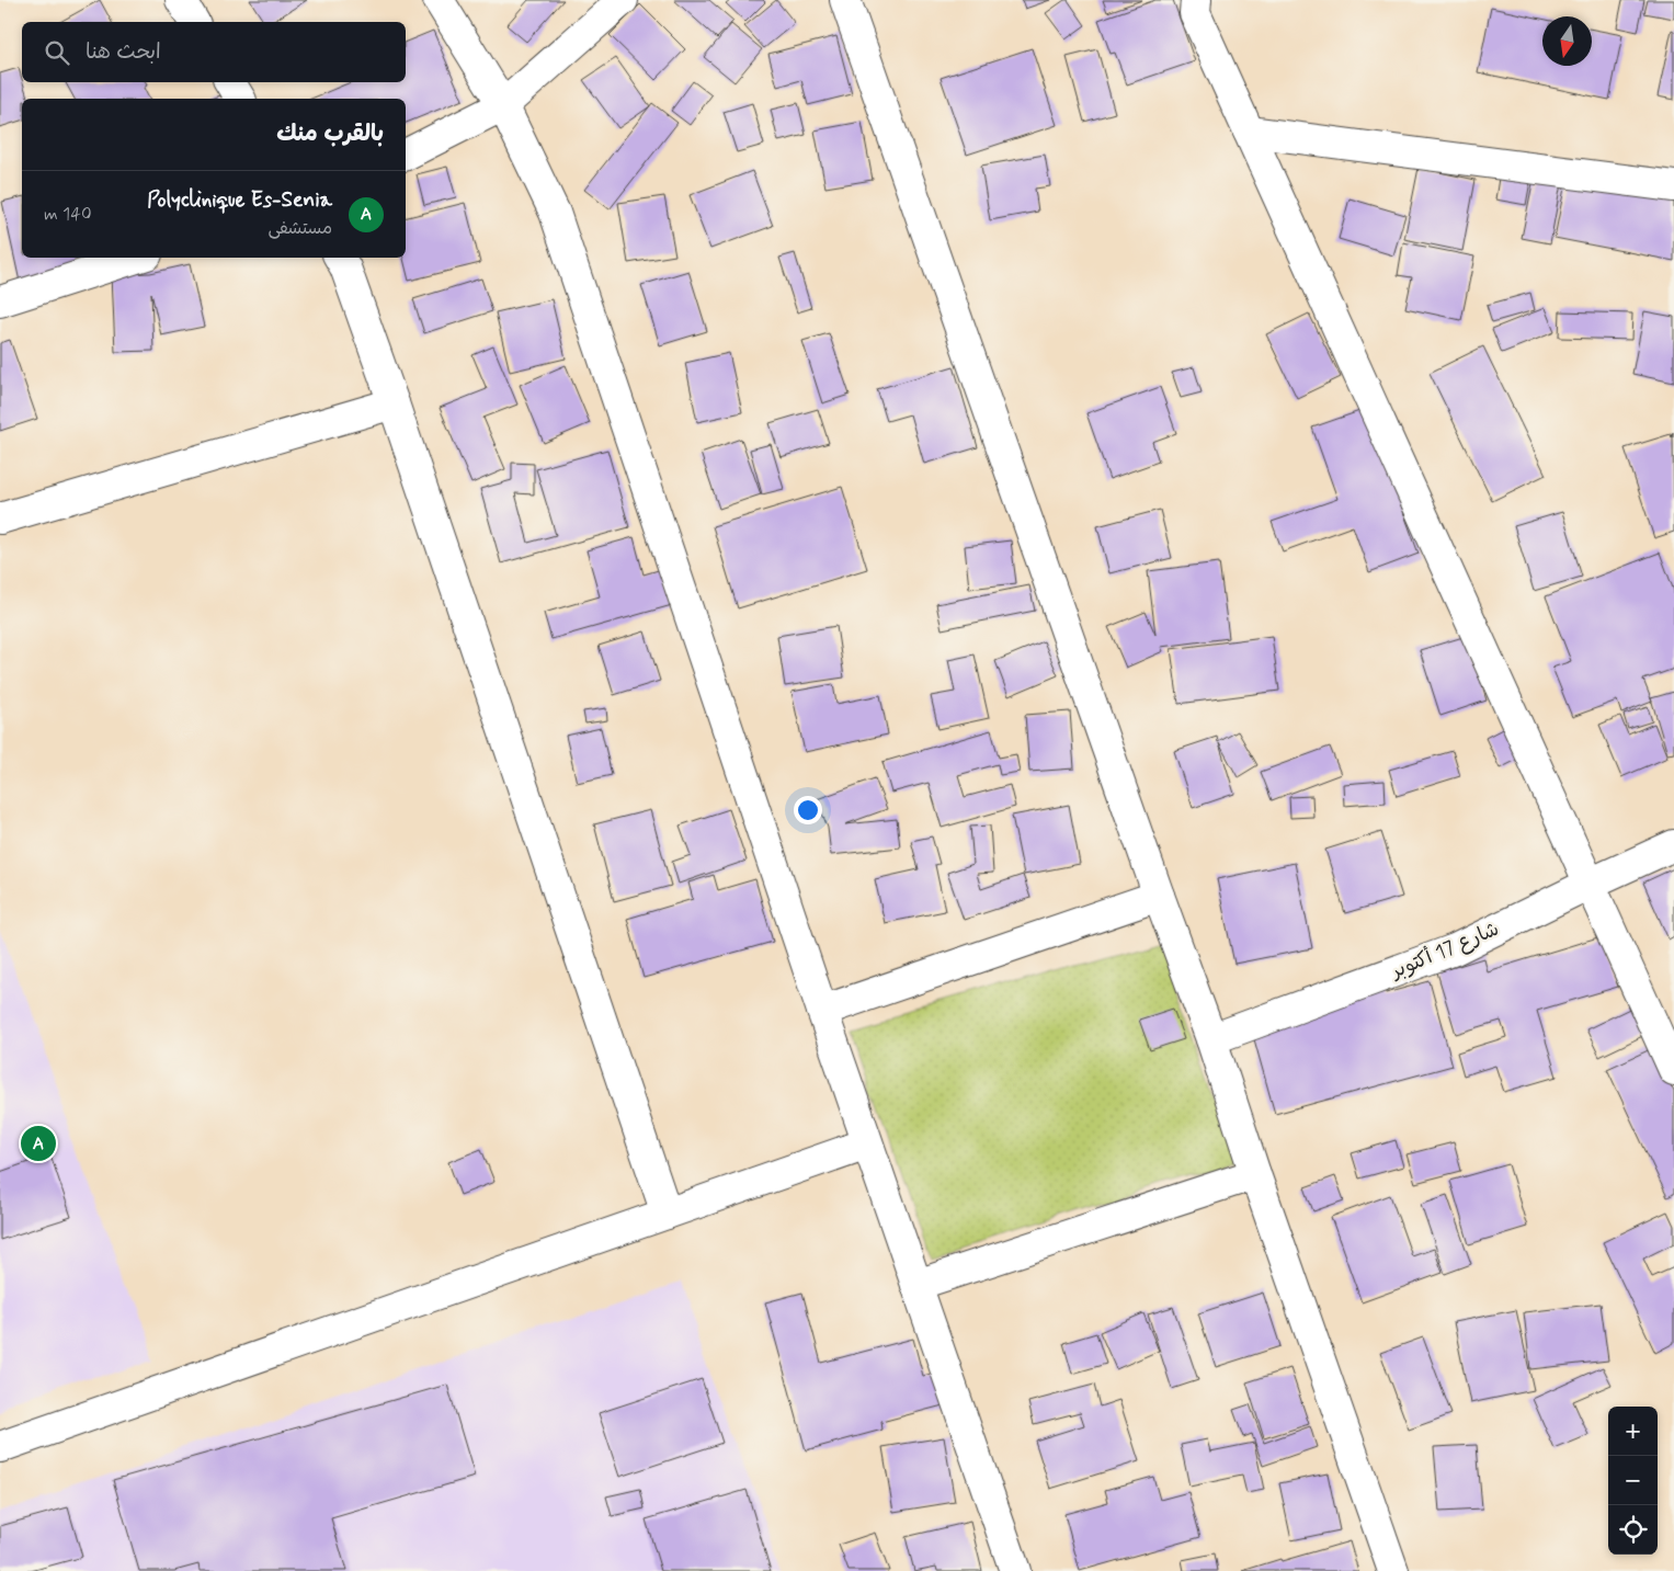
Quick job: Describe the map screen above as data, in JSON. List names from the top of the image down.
{
  "streets": {
    "street": ["شارع 17 أكتوبر"]
  },
  "north": "bottom",
  "page": {
    "search": "ابحث هنا",
    "heading": "بالقرب منك",
    "list": [
      {
        "mark": "A",
        "name": "Polyclinique Es-Senia",
        "note": "مستشفى",
        "value": "140 m"
      }
    ],
    "pins": "A",
    "map_buttons": ["+", "−"]
  }
}
